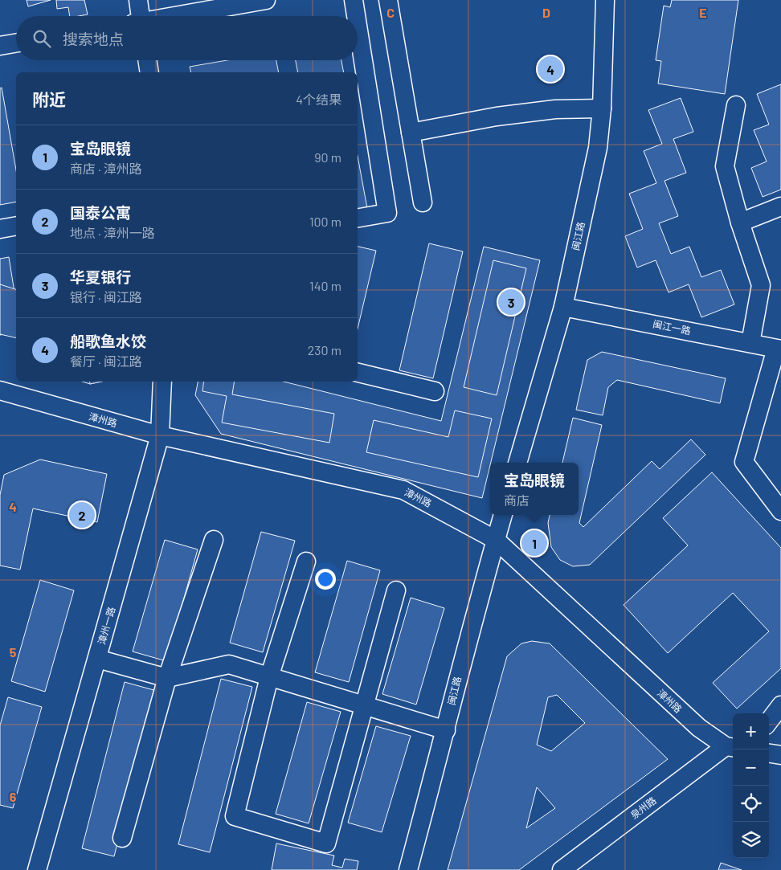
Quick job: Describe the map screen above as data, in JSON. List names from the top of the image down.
{
  "streets": {
    "street": [
      "闽江路",
      "闽江一路",
      "漳州路",
      "漳州一路",
      "泉州路"
    ]
  },
  "crossings": [
    ["闽江路", "闽江一路"],
    ["闽江路", "漳州路"],
    ["漳州路", "漳州一路"],
    ["漳州路", "泉州路"]
  ],
  "page": {
    "search": "搜索地点",
    "pins": [
      "4",
      "3",
      "2",
      "1"
    ],
    "heading": ["附近", "4个结果"],
    "list": [
      {
        "mark": "1",
        "name": "宝岛眼镜",
        "note": "商店 · 漳州路",
        "value": "90 m"
      },
      {
        "mark": "2",
        "name": "国泰公寓",
        "note": "地点 · 漳州一路",
        "value": "100 m"
      },
      {
        "mark": "3",
        "name": "华夏银行",
        "note": "银行 · 闽江路",
        "value": "140 m"
      },
      {
        "mark": "4",
        "name": "船歌鱼水饺",
        "note": "餐厅 · 闽江路",
        "value": "230 m"
      }
    ],
    "popup": ["宝岛眼镜", "商店"],
    "map_buttons": ["+", "−"]
  },
  "grid": {
    "columns": ["C", "D", "E"],
    "rows": ["4", "5", "6"]
  }
}
